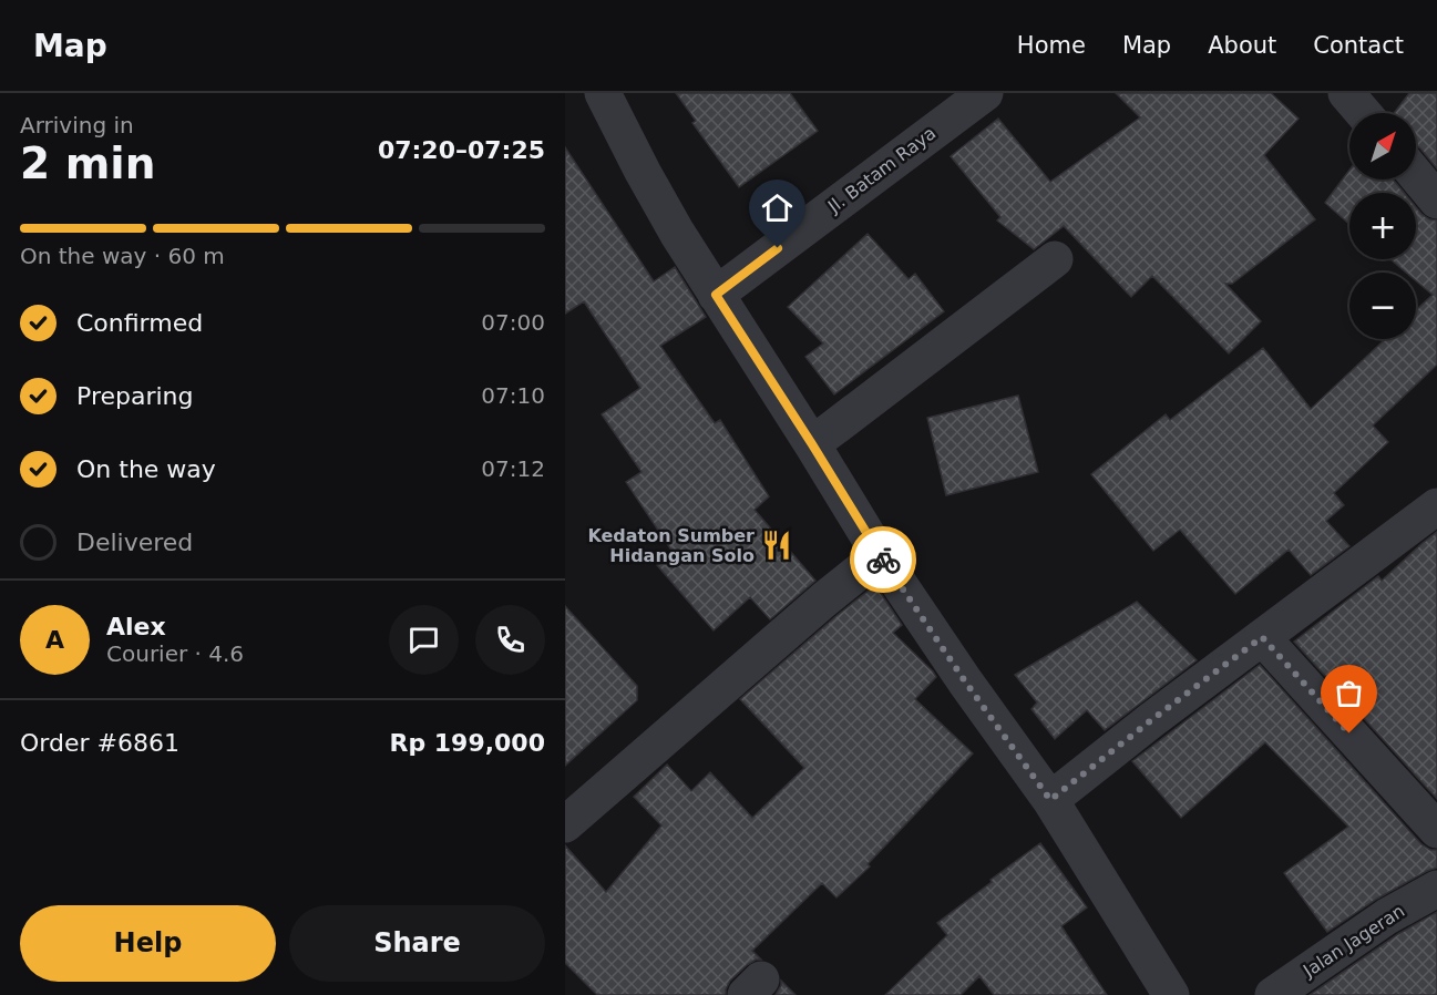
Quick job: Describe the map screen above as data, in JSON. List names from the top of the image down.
{
  "streets": {
    "street": ["Jl. Batam Raya", "Jalan Jageran"]
  },
  "places": {
    "restaurant": ["Kedaton Sumber Hidangan Solo"]
  },
  "north": "top right",
  "page": {
    "header": "Map",
    "nav": [
      "Home",
      "Map",
      "About",
      "Contact"
    ],
    "heading": ["2 min", "Arriving in", "07:20–07:25"],
    "panel": [
      "Alex",
      "Courier · 4.6",
      "Order #6861",
      "Rp 199,000"
    ],
    "map_buttons": ["+", "−"],
    "bar": "On the way · 60 m",
    "list": [
      ["Confirmed", "07:00"],
      ["Preparing", "07:10"],
      ["On the way", "07:12"],
      "Delivered"
    ],
    "round": "A",
    "buttons": ["Help", "Share"]
  }
}
